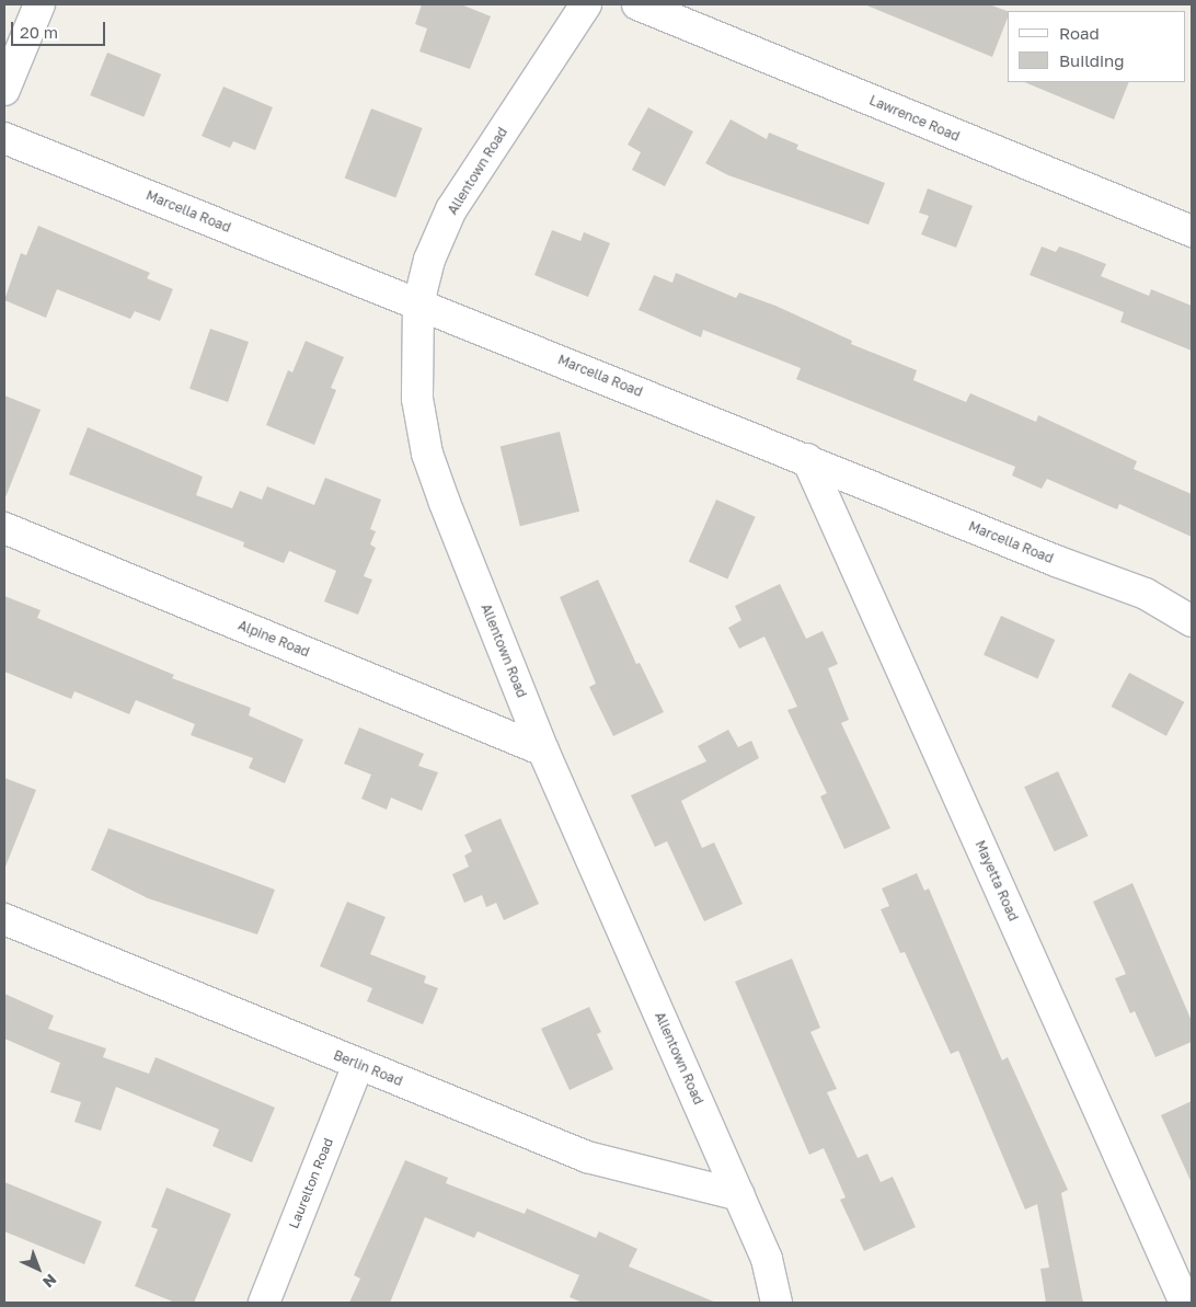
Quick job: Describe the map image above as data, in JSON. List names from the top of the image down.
{
  "streets": {
    "street": [
      "Lawrence Road",
      "Allentown Road",
      "Marcella Road",
      "Alpine Road",
      "Mayetta Road",
      "Berlin Road",
      "Laurelton Road"
    ]
  },
  "crossings": [
    ["Allentown Road", "Marcella Road"],
    ["Allentown Road", "Alpine Road"],
    ["Allentown Road", "Berlin Road"],
    ["Marcella Road", "Mayetta Road"],
    ["Berlin Road", "Laurelton Road"]
  ],
  "legend": ["Road", "Building"],
  "scale_bar": "20 m",
  "north": "bottom right"
}
